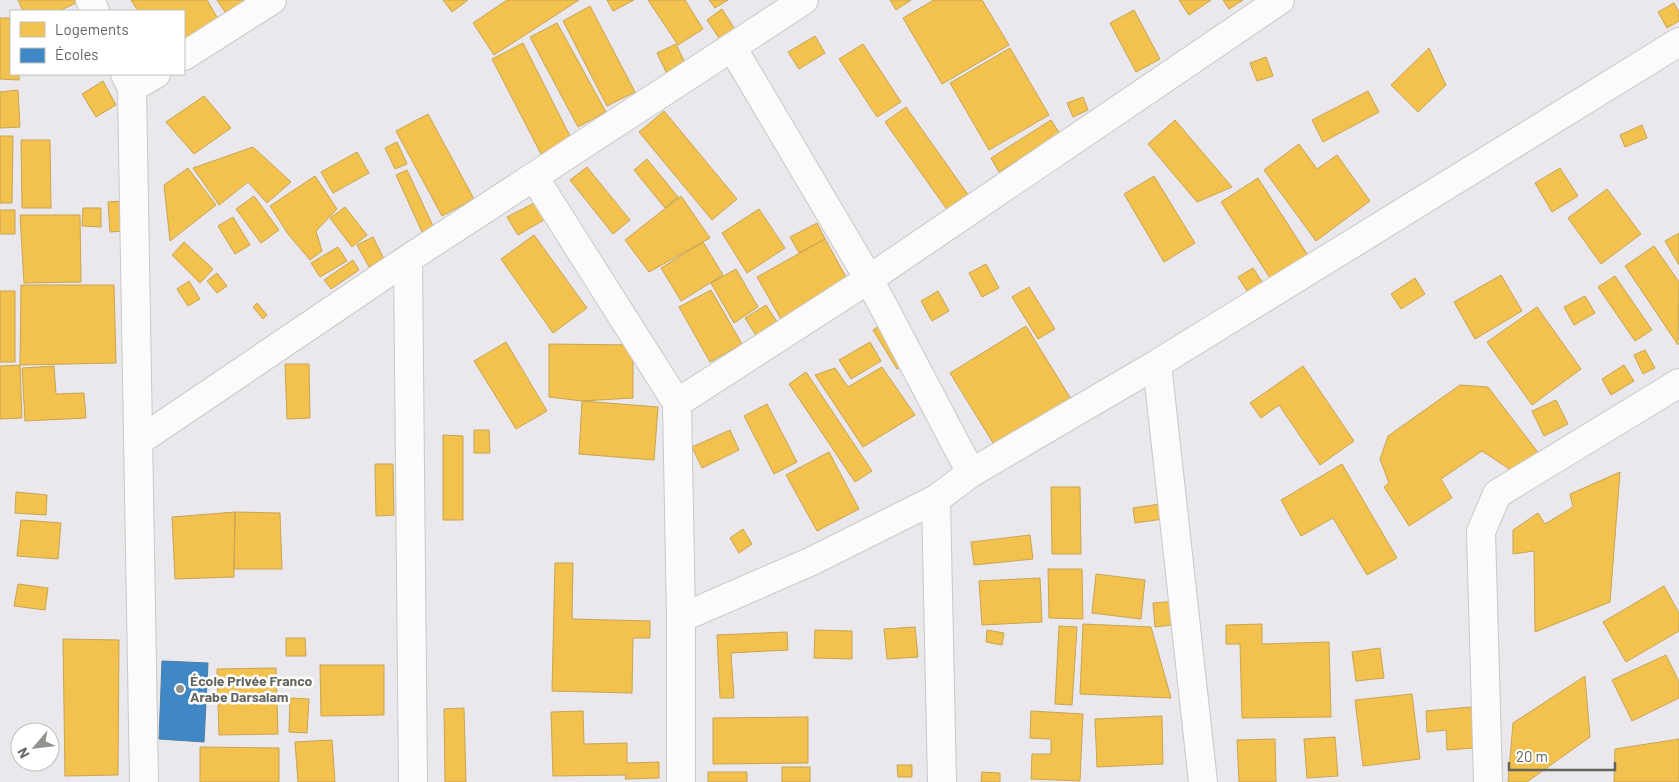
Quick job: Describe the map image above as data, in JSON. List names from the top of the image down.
{
  "places": ["École Privée Franco Arabe Darsalam"],
  "legend": ["Logements", "Écoles"],
  "scale_bar": "20 m",
  "north": "bottom left"
}
